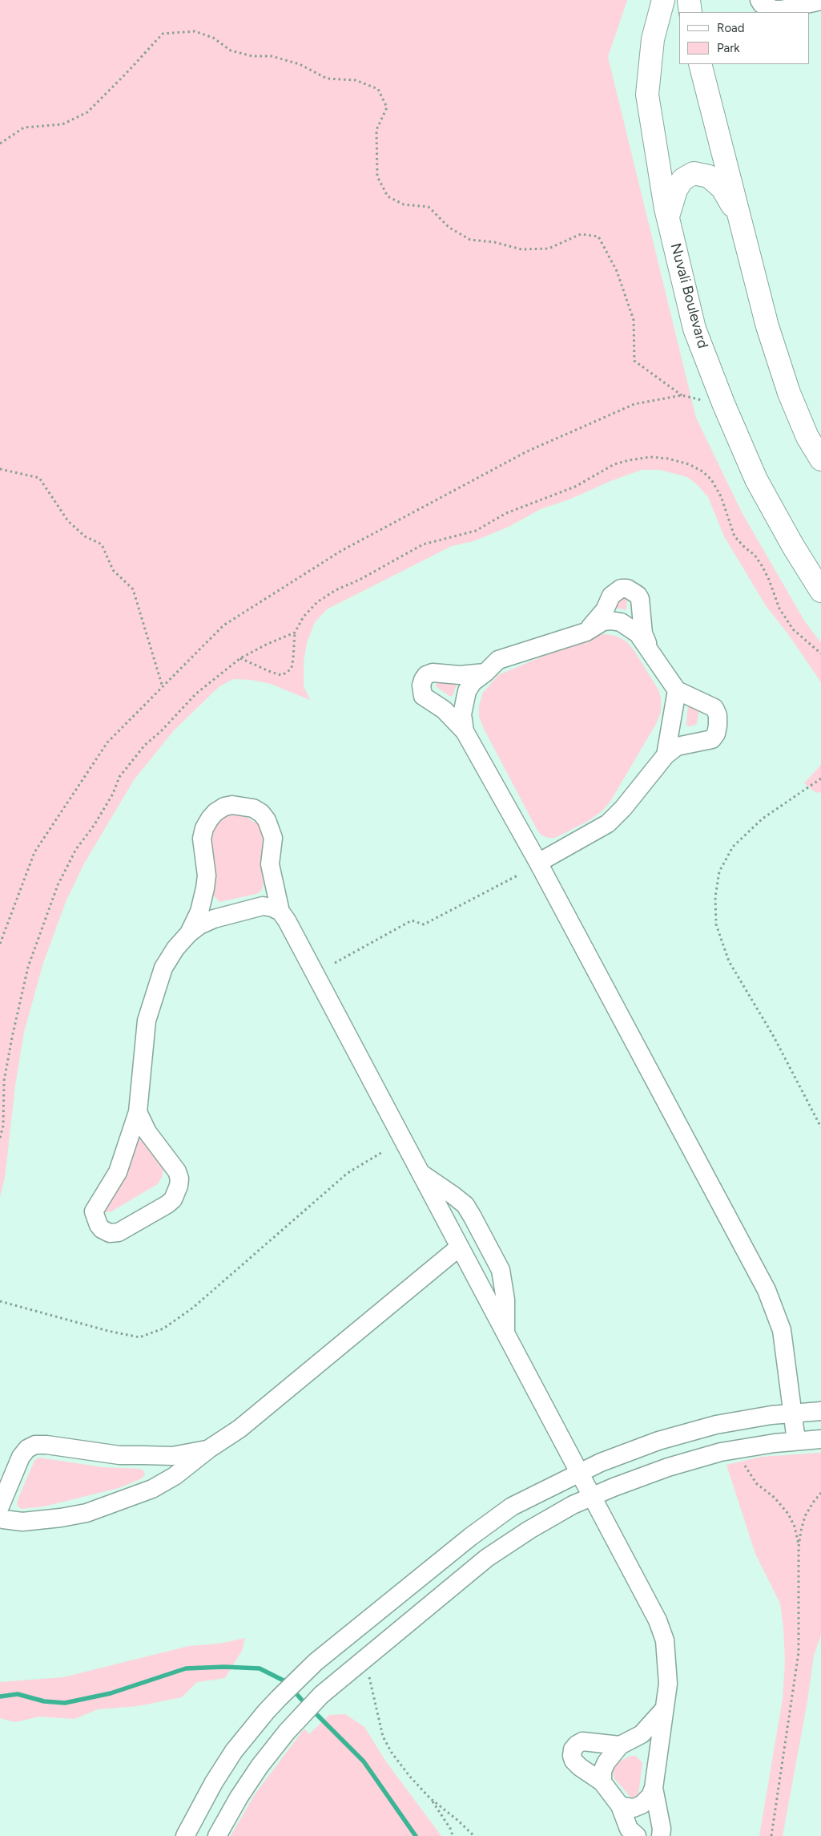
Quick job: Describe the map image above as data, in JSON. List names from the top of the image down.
{
  "streets": {
    "main road": ["Nuvali Boulevard"]
  },
  "legend": ["Road", "Park"]
}
